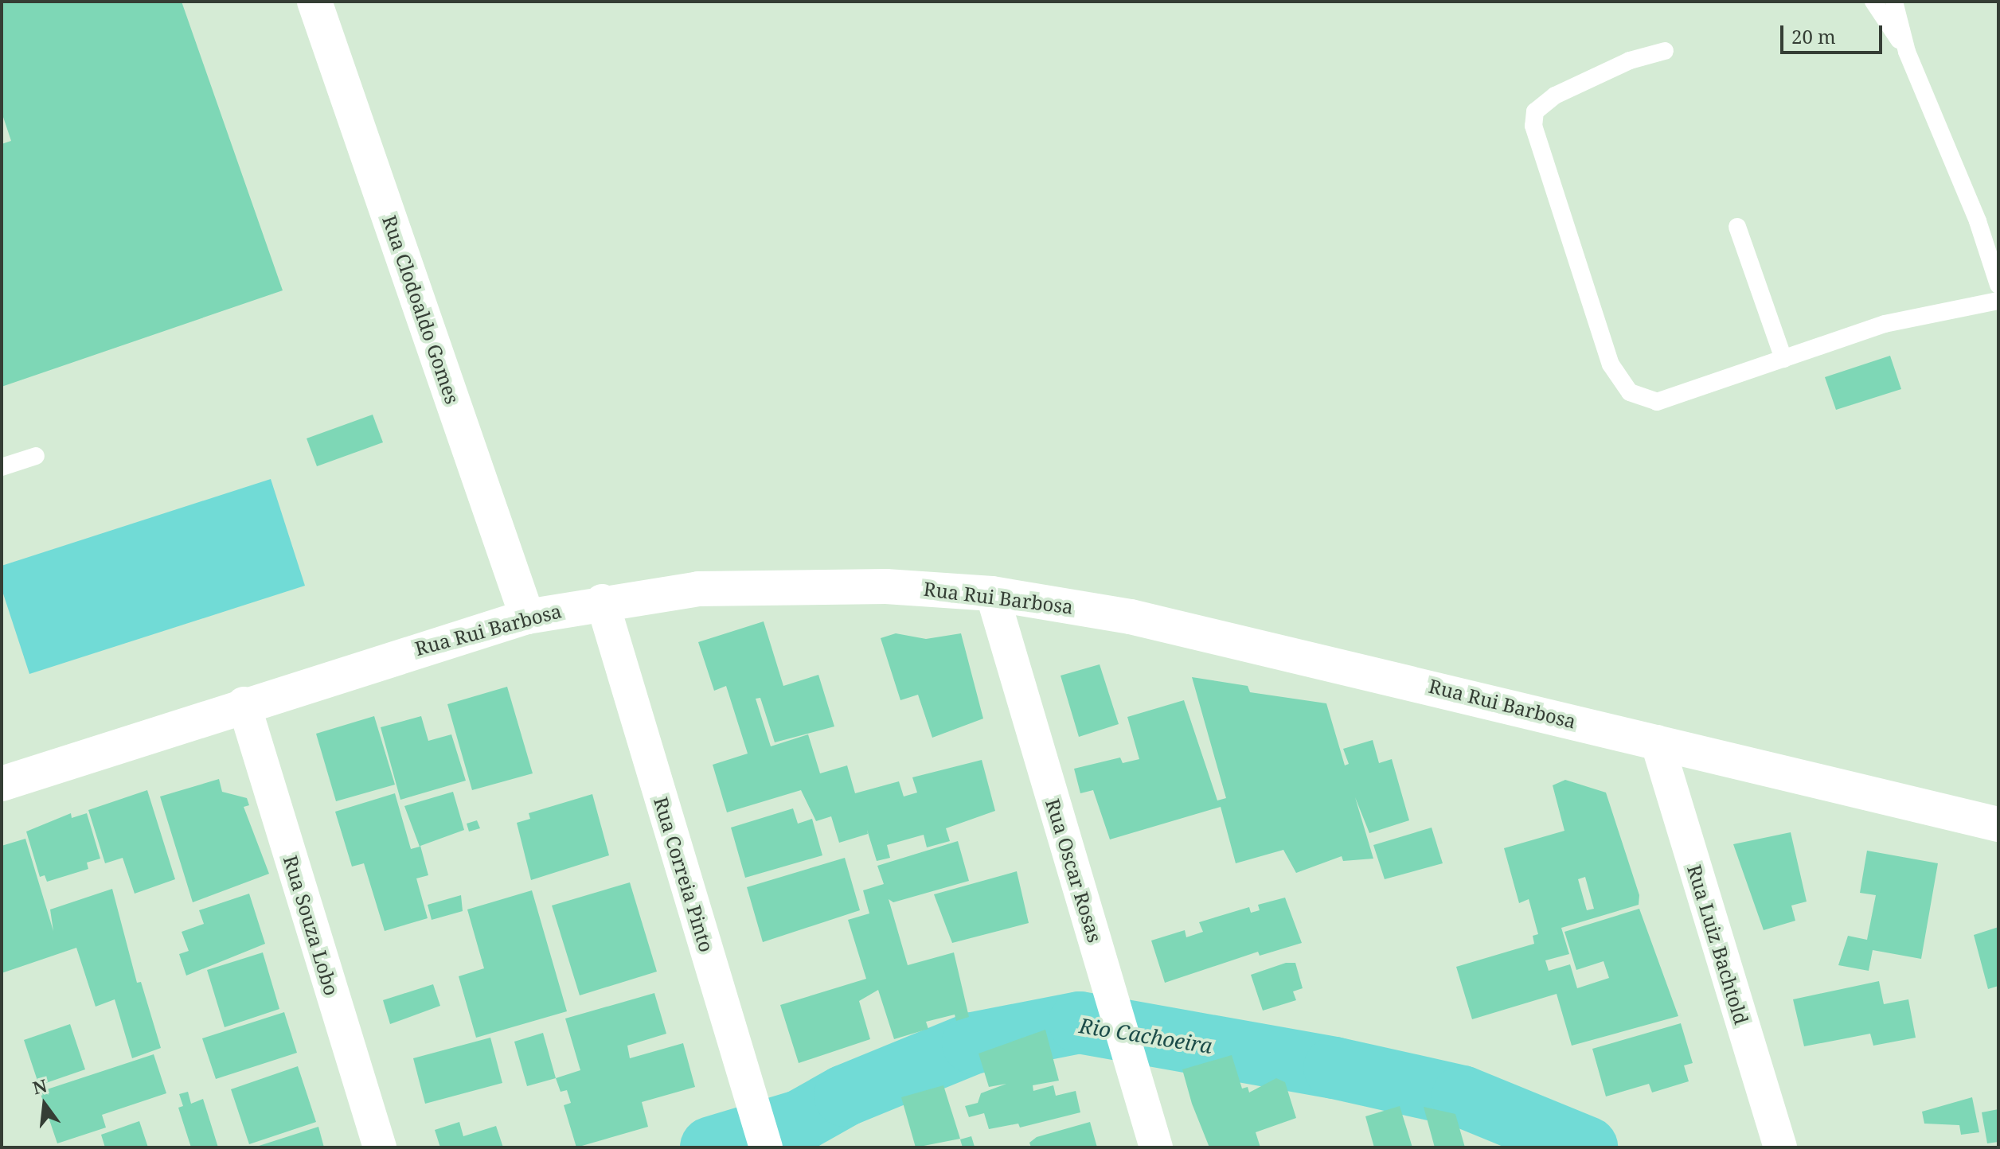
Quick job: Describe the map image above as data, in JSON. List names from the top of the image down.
{
  "streets": {
    "main road": ["Rua Clodoaldo Gomes", "Rua Rui Barbosa"],
    "street": [
      "Rua Oscar Rosas",
      "Rua Correia Pinto",
      "Rua Souza Lobo",
      "Rua Luiz Bachtold"
    ]
  },
  "crossings": [
    ["Rua Clodoaldo Gomes", "Rua Rui Barbosa"],
    ["Rua Rui Barbosa", "Rua Oscar Rosas"],
    ["Rua Rui Barbosa", "Rua Correia Pinto"],
    ["Rua Rui Barbosa", "Rua Souza Lobo"],
    ["Rua Rui Barbosa", "Rua Luiz Bachtold"]
  ],
  "water": ["Rio Cachoeira"],
  "scale_bar": "20 m",
  "north": "top"
}
